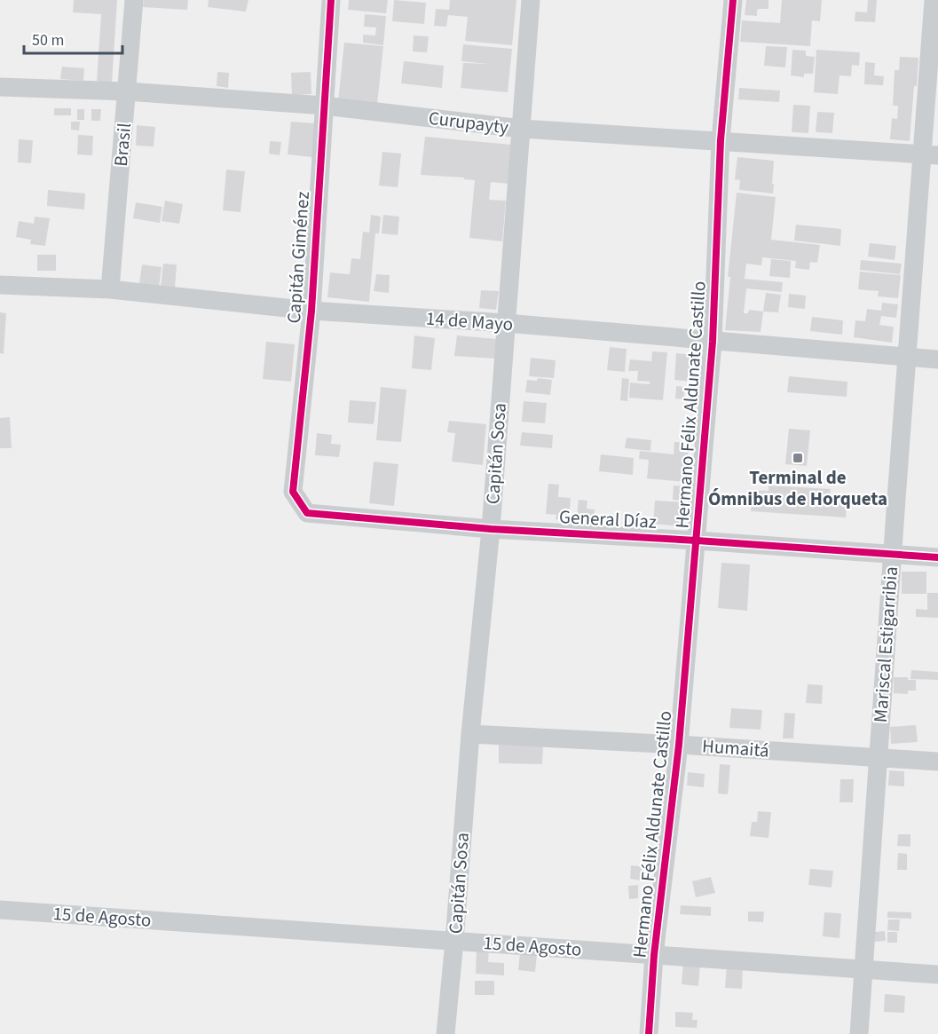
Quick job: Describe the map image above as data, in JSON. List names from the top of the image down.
{
  "streets": {
    "street": [
      "Curupayty",
      "Brasil",
      "Capitán Giménez",
      "14 de Mayo",
      "Hermano Félix Aldunate Castillo",
      "Capitán Sosa",
      "General Díaz",
      "Mariscal Estigarribia",
      "Humaitá",
      "15 de Agosto"
    ]
  },
  "crossings": [
    ["Curupayty", "Brasil"],
    ["Curupayty", "Capitán Giménez"],
    ["Curupayty", "Hermano Félix Aldunate Castillo"],
    ["Curupayty", "Capitán Sosa"],
    ["Curupayty", "Mariscal Estigarribia"],
    ["Brasil", "14 de Mayo"],
    ["Capitán Giménez", "14 de Mayo"],
    ["Capitán Giménez", "General Díaz"],
    ["14 de Mayo", "Hermano Félix Aldunate Castillo"],
    ["14 de Mayo", "Capitán Sosa"],
    ["14 de Mayo", "Mariscal Estigarribia"],
    ["Hermano Félix Aldunate Castillo", "General Díaz"],
    ["Hermano Félix Aldunate Castillo", "Humaitá"],
    ["Hermano Félix Aldunate Castillo", "15 de Agosto"],
    ["Capitán Sosa", "General Díaz"],
    ["Capitán Sosa", "Humaitá"],
    ["Capitán Sosa", "15 de Agosto"],
    ["General Díaz", "Mariscal Estigarribia"],
    ["Mariscal Estigarribia", "Humaitá"],
    ["Mariscal Estigarribia", "15 de Agosto"]
  ],
  "places": {
    "transit": ["Terminal de Ómnibus de Horqueta"]
  },
  "scale_bar": "50 m"
}
